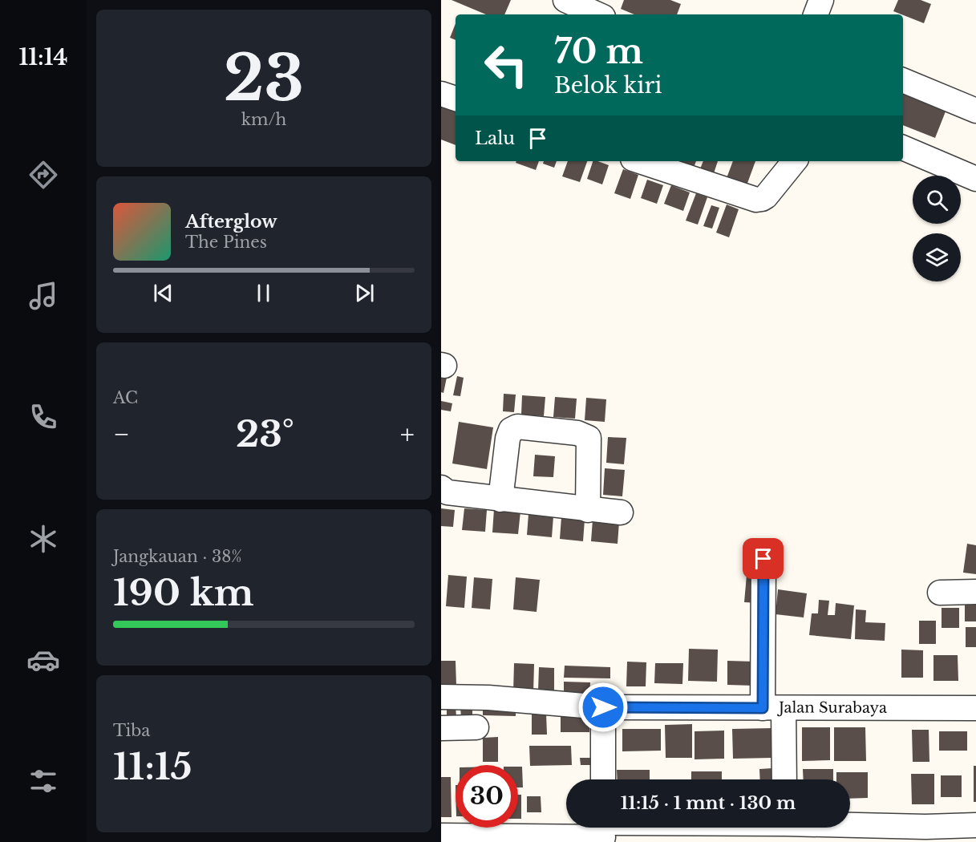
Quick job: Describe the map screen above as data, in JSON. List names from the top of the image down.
{
  "streets": {
    "street": ["Jalan Surabaya"]
  },
  "page": {
    "tabs": "11:14",
    "tile": [
      ["23", "km/h"],
      "AC",
      ["Jangkauan · 38%", "190 km"],
      ["Tiba", "11:15"]
    ],
    "turn": ["70 m", "Belok kiri"],
    "then": "Lalu",
    "song": ["Afterglow", "The Pines"],
    "heat": ["−", "23°", "+"],
    "limit": "30",
    "trip": "11:15 · 1 mnt · 130 m"
  }
}
